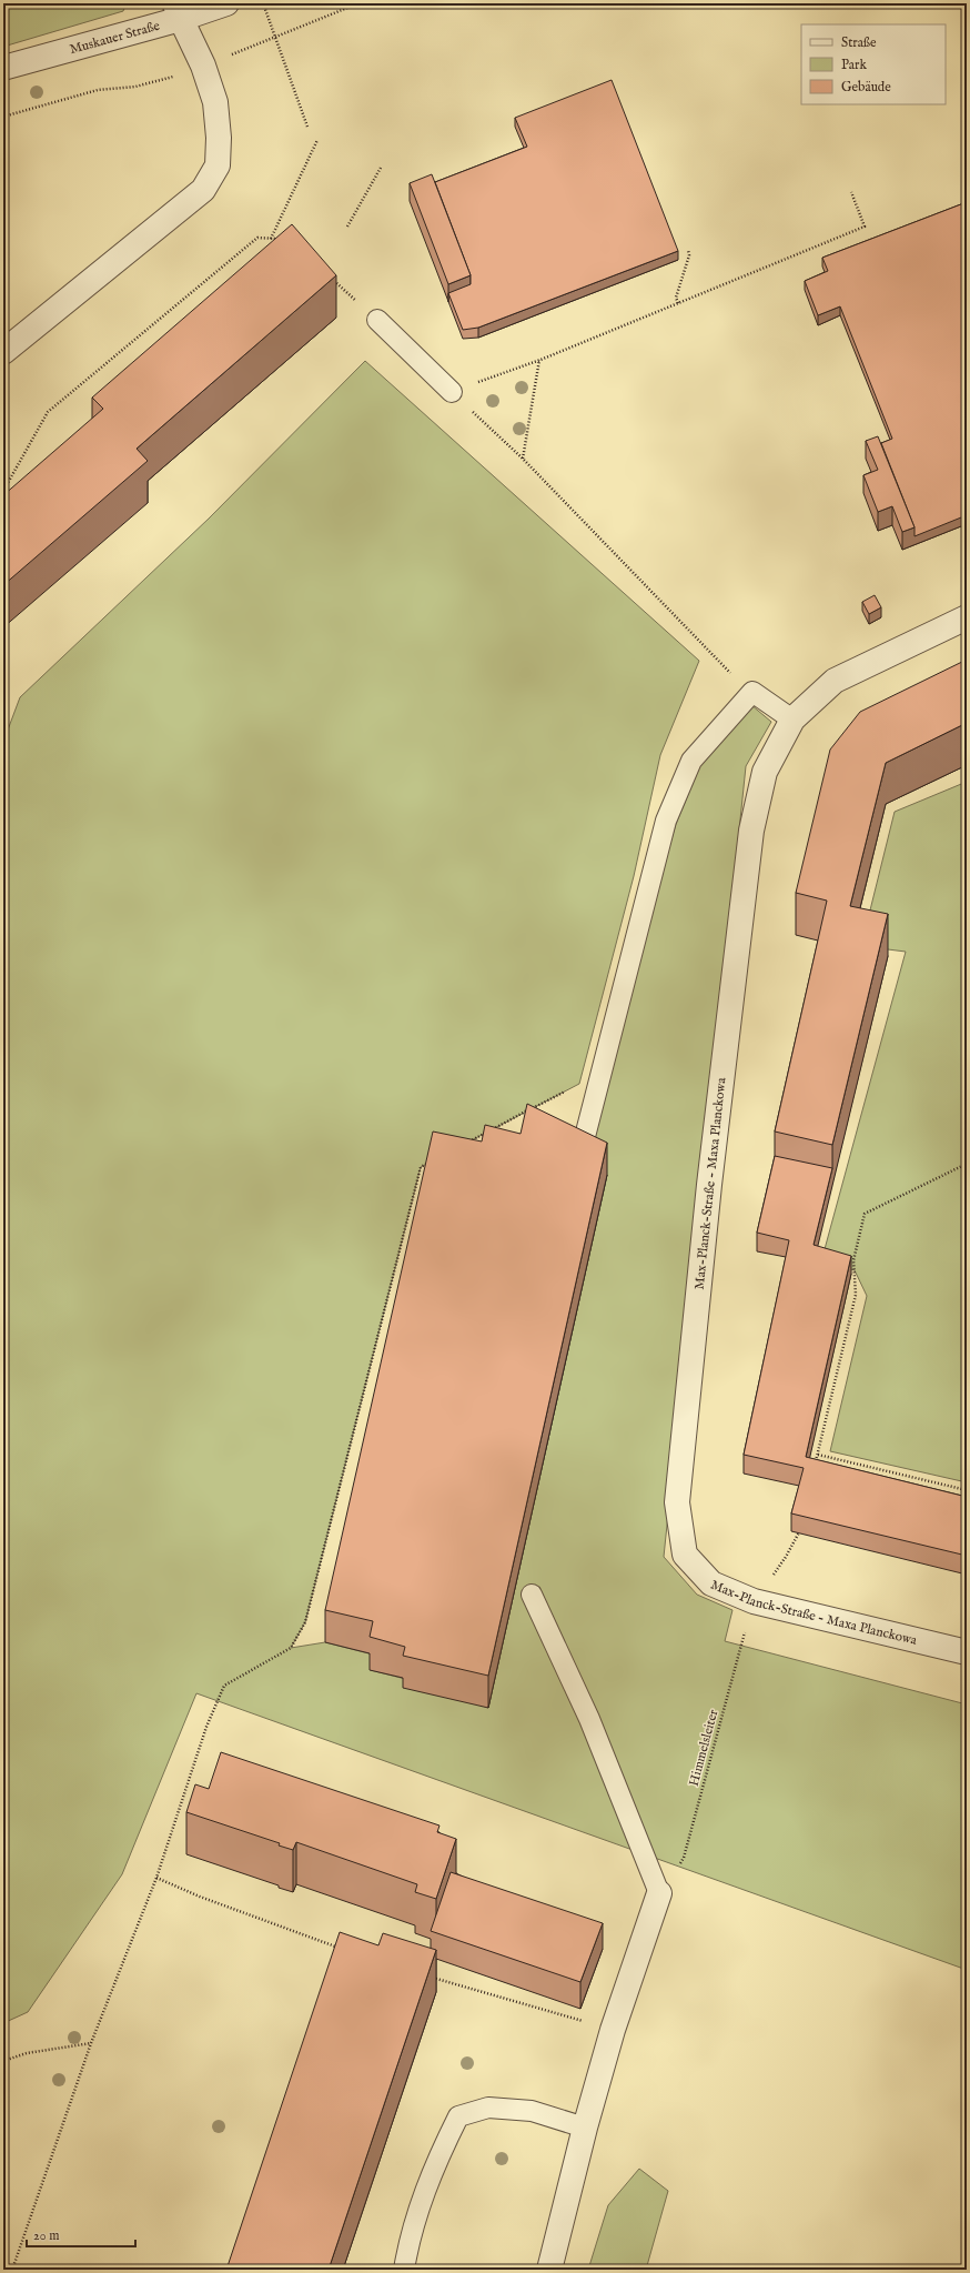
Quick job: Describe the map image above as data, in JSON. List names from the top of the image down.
{
  "streets": {
    "street": ["Muskauer Straße", "Max-Planck-Straße - Maxa Planckowa"],
    "path": ["Himmelsleiter"]
  },
  "crossings": [
    ["Max-Planck-Straße - Maxa Planckowa", "Himmelsleiter"]
  ],
  "legend": ["Straße", "Park", "Gebäude"],
  "scale_bar": "20 m"
}
